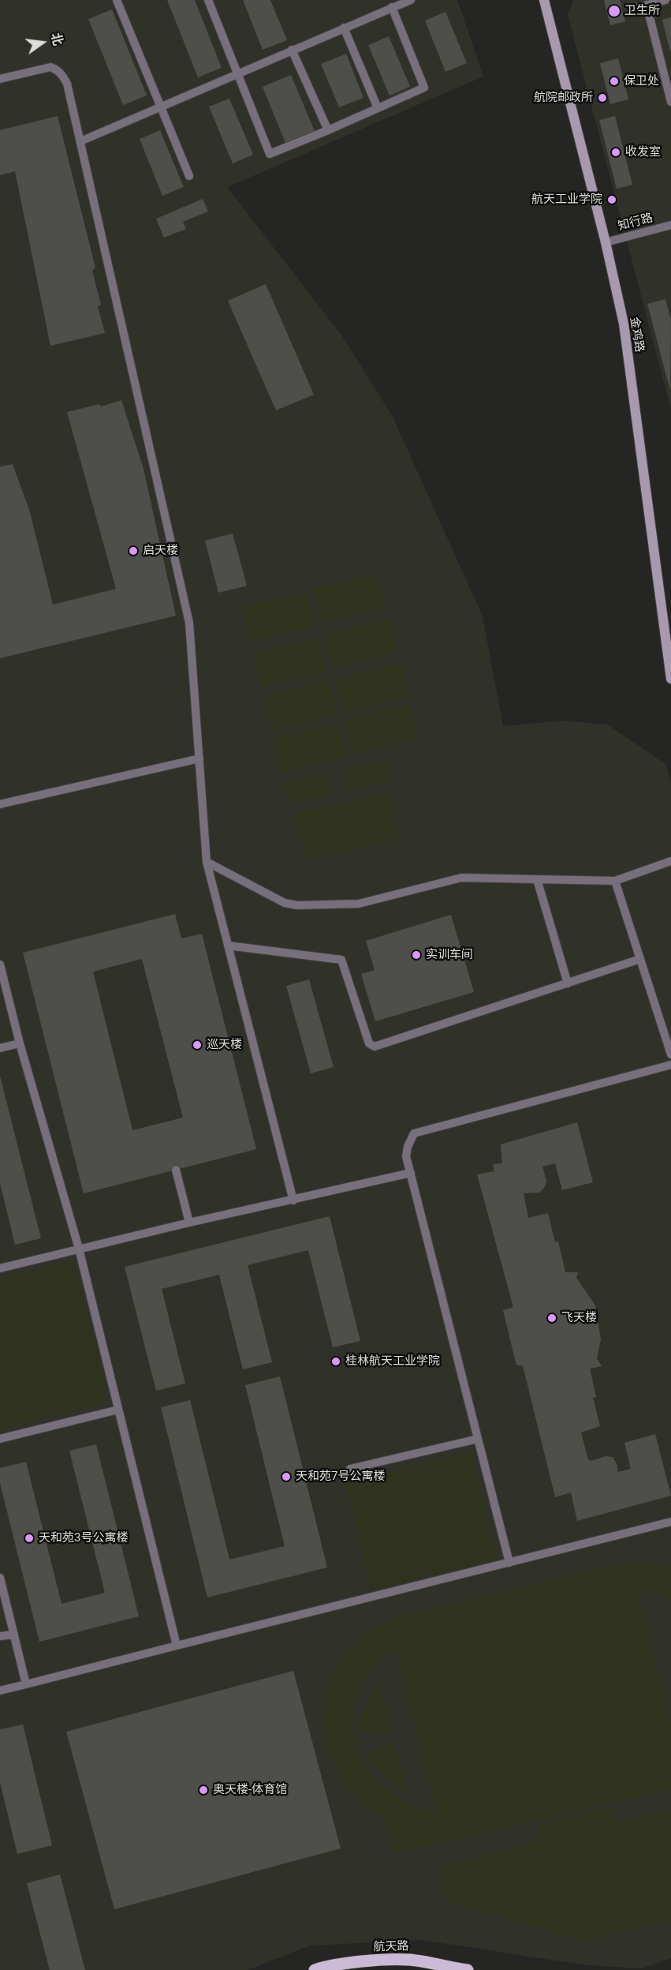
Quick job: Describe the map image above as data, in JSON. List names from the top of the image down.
{
  "streets": {
    "main road": ["金鸡路", "航天路"],
    "lane": ["知行路"]
  },
  "crossings": [
    ["知行路", "金鸡路"]
  ],
  "places": [
    "卫生所",
    "保卫处",
    "航院邮政所",
    "收发室",
    "航天工业学院",
    "启天楼",
    "实训车间",
    "巡天楼",
    "飞天楼",
    "桂林航天工业学院",
    "天和苑7号公寓楼",
    "天和苑3号公寓楼",
    "奥天楼-体育馆"
  ],
  "north": "right"
}
